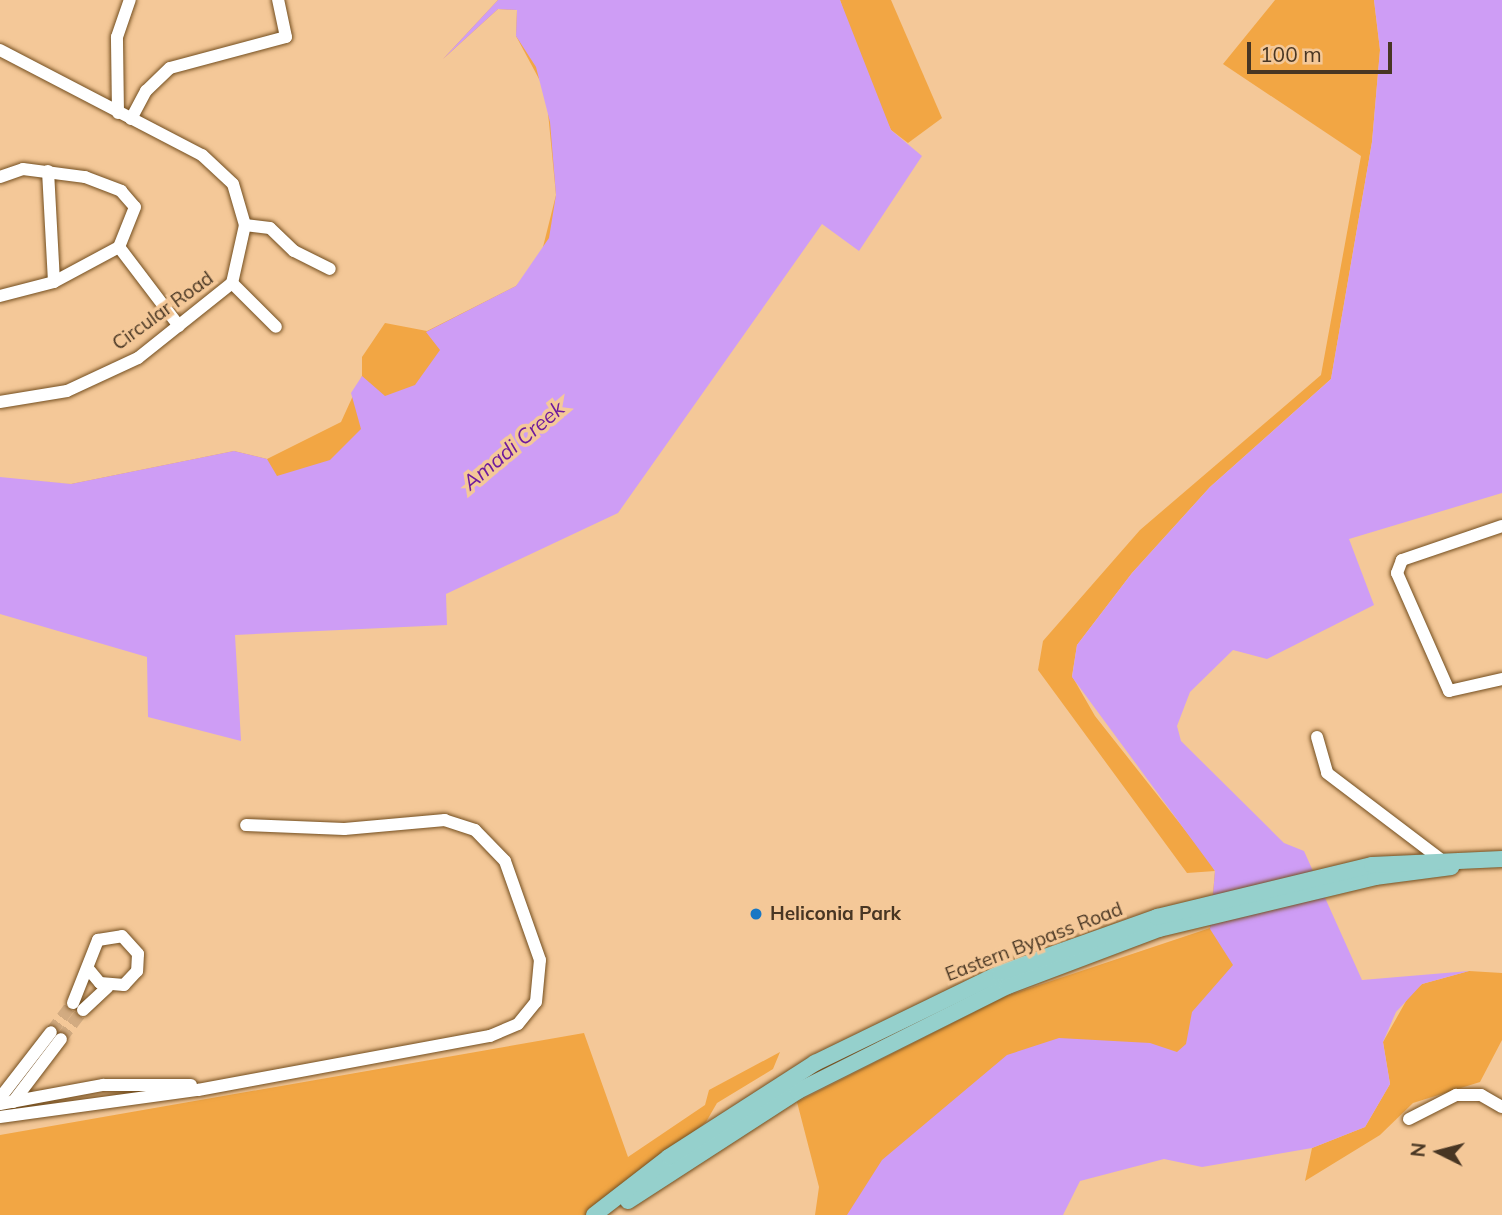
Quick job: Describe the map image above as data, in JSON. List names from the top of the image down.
{
  "streets": {
    "main road": ["Eastern Bypass Road"],
    "street": ["Circular Road"]
  },
  "water": ["Amadi Creek"],
  "places": ["Heliconia Park"],
  "scale_bar": "100 m",
  "north": "left"
}
